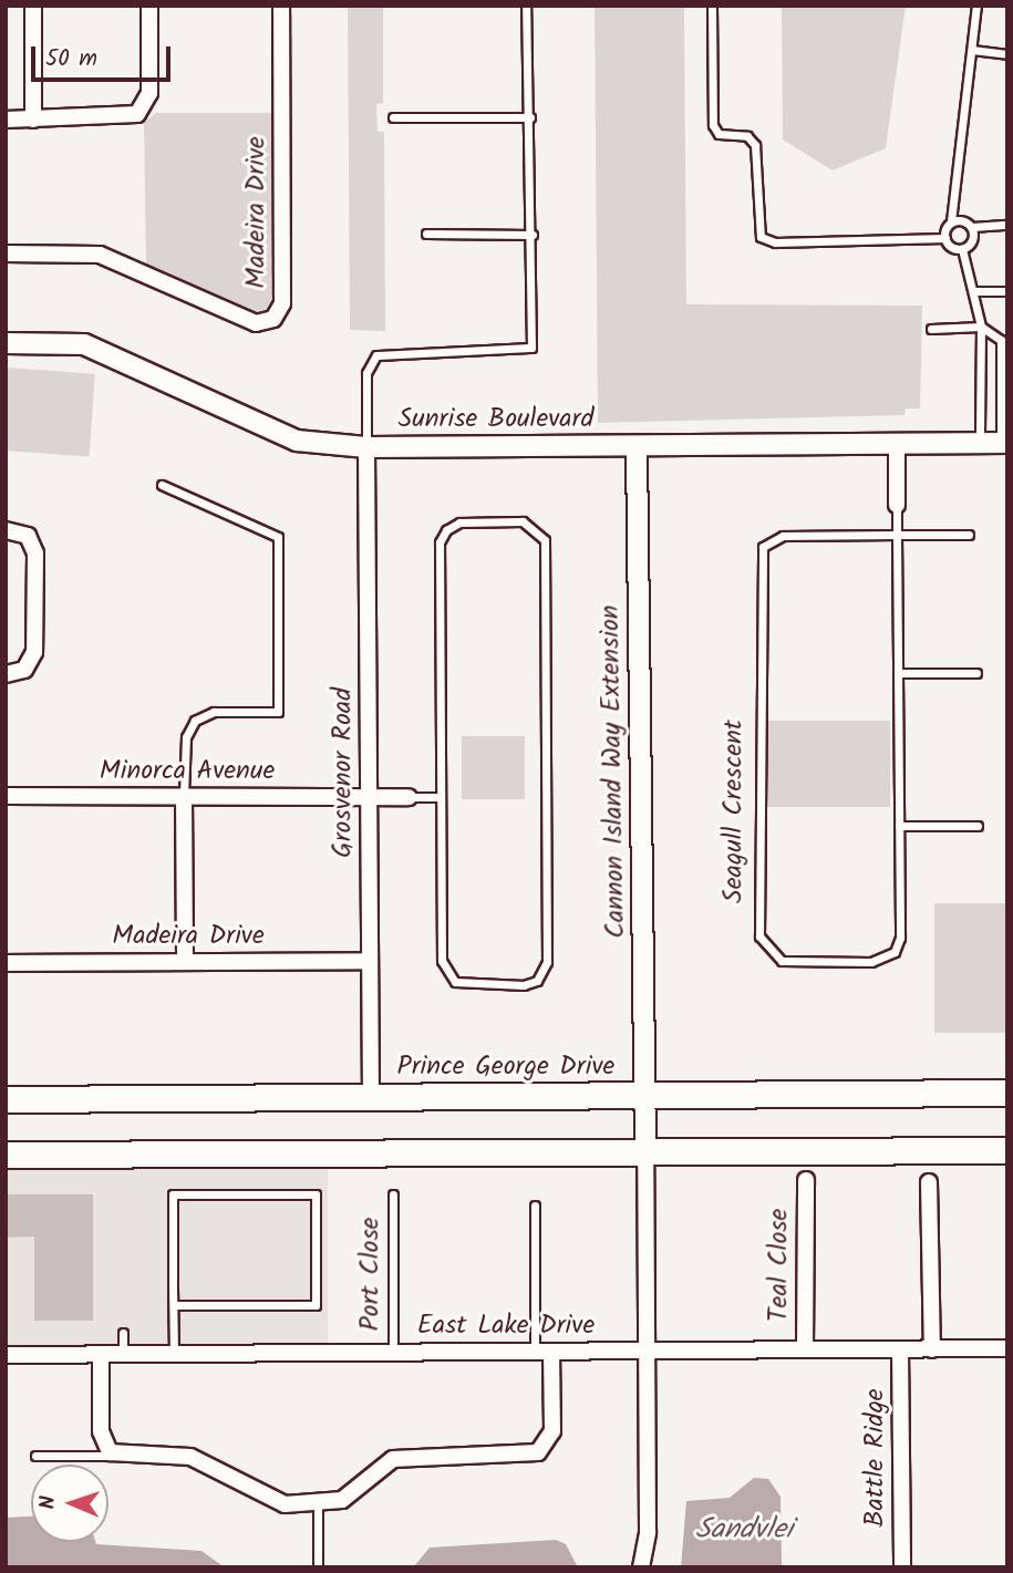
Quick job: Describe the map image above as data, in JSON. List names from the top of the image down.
{
  "streets": {
    "main road": ["Prince George Drive"],
    "street": [
      "Madeira Drive",
      "Sunrise Boulevard",
      "Minorca Avenue",
      "Cannon Island Way Extension",
      "Grosvenor Road",
      "Seagull Crescent",
      "Teal Close",
      "East Lake Drive",
      "Battle Ridge"
    ],
    "lane": ["Port Close"]
  },
  "crossings": [
    ["Madeira Drive", "Grosvenor Road"],
    ["Sunrise Boulevard", "Cannon Island Way Extension"],
    ["Sunrise Boulevard", "Grosvenor Road"],
    ["Sunrise Boulevard", "Seagull Crescent"],
    ["Minorca Avenue", "Grosvenor Road"],
    ["Cannon Island Way Extension", "Prince George Drive"],
    ["Grosvenor Road", "Prince George Drive"],
    ["Teal Close", "East Lake Drive"],
    ["Port Close", "East Lake Drive"],
    ["East Lake Drive", "Battle Ridge"]
  ],
  "water": ["Sandvlei"],
  "scale_bar": "50 m",
  "north": "left"
}
